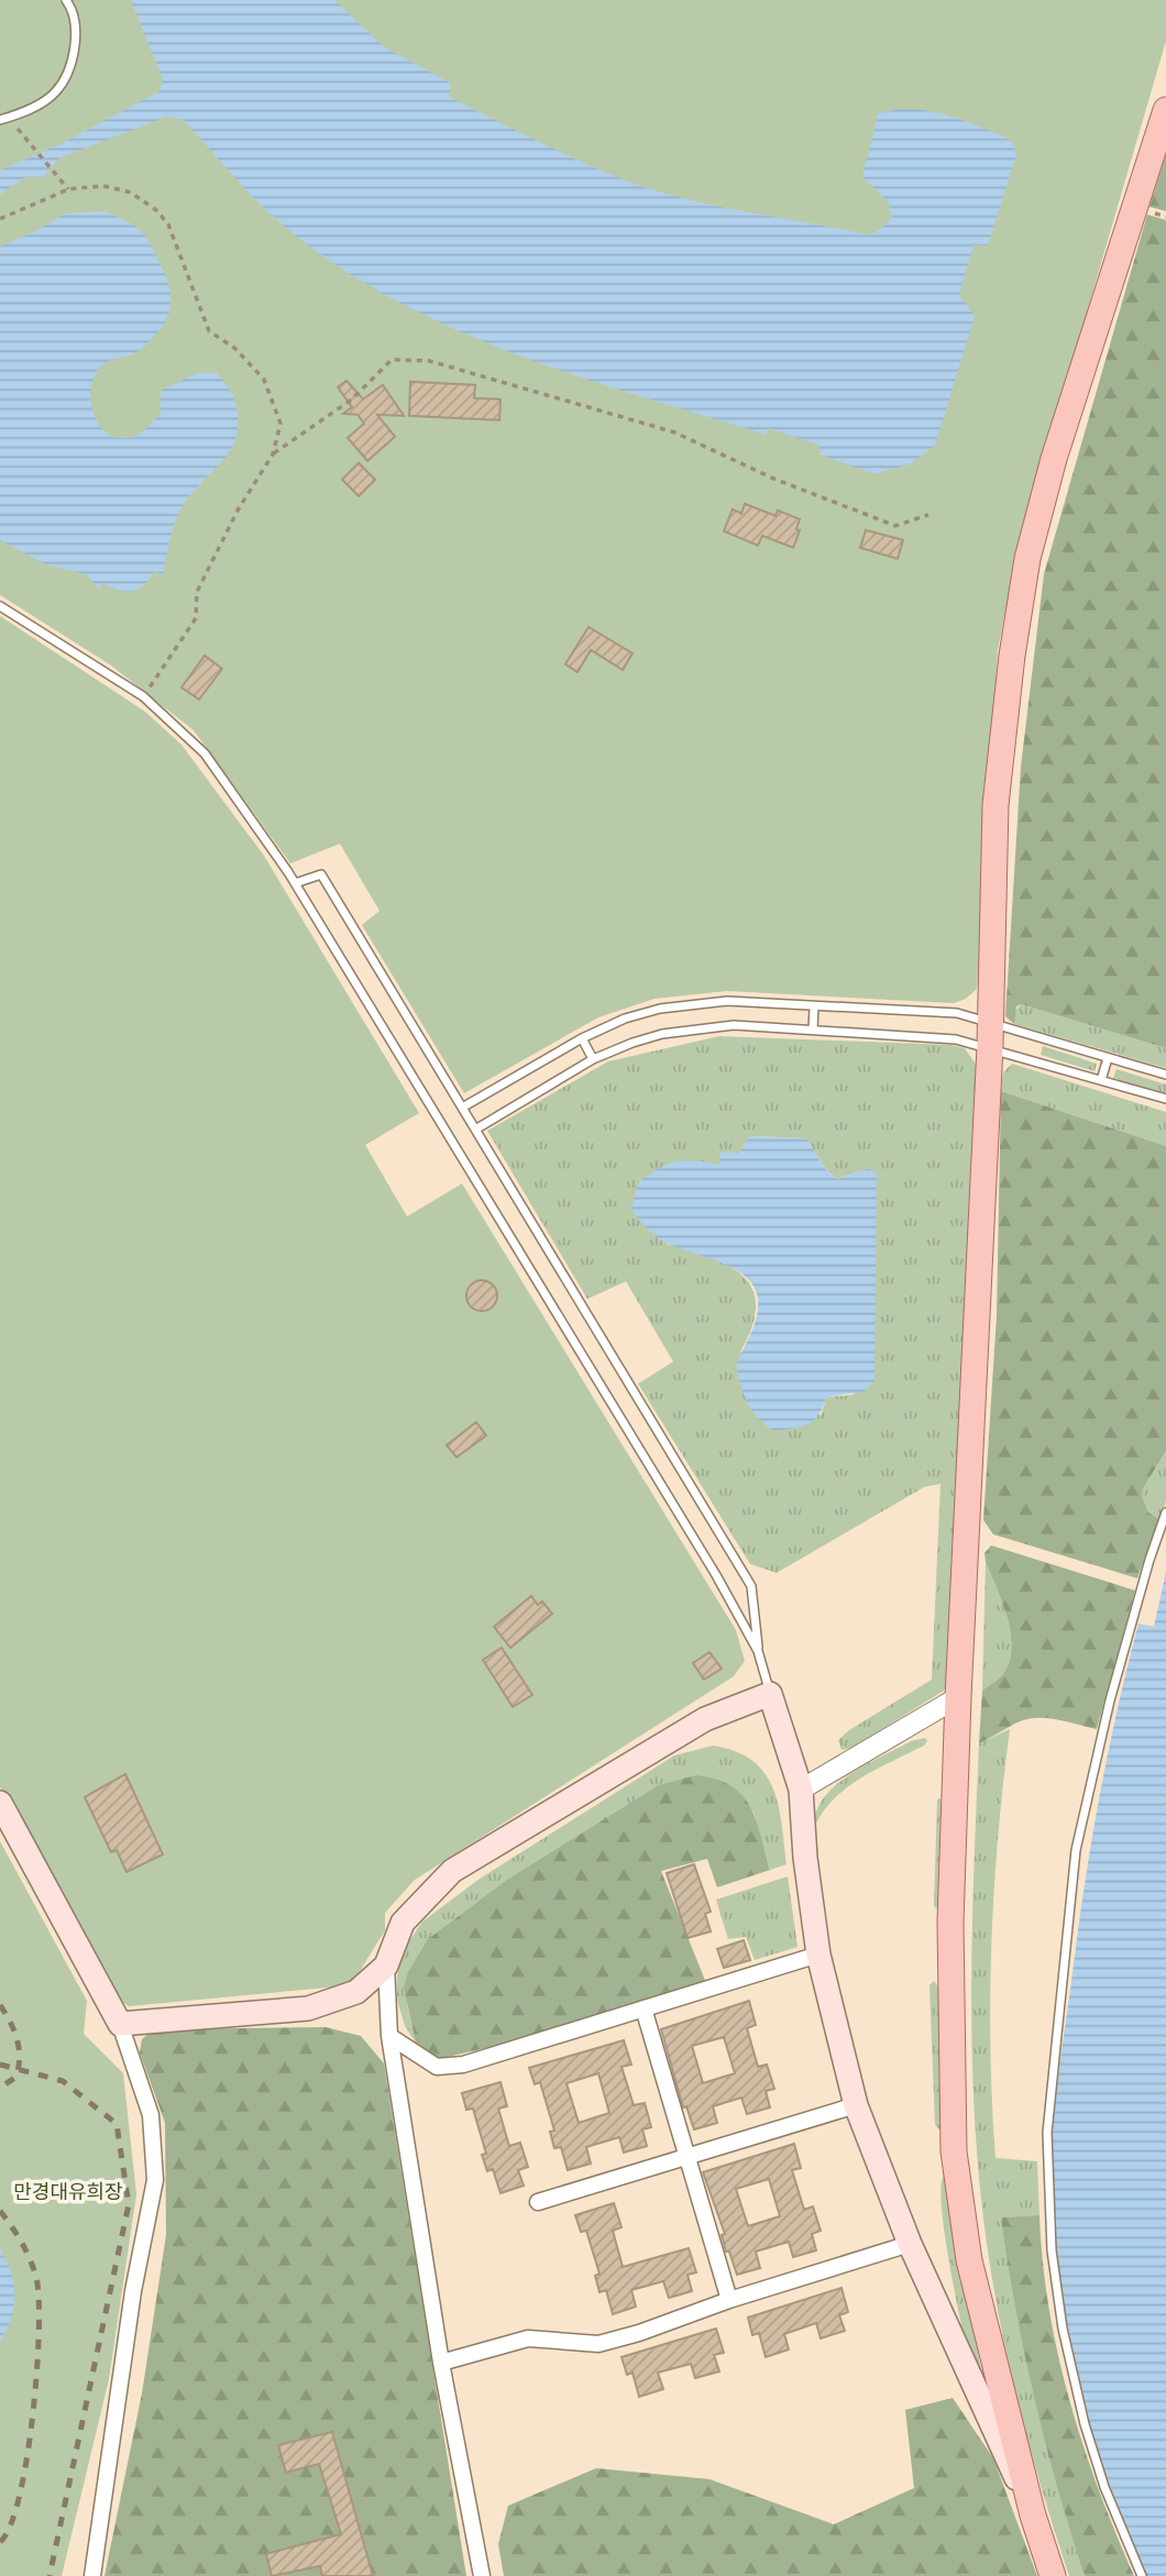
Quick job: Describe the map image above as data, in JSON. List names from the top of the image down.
{
  "parks": ["만경대유희장"]
}
